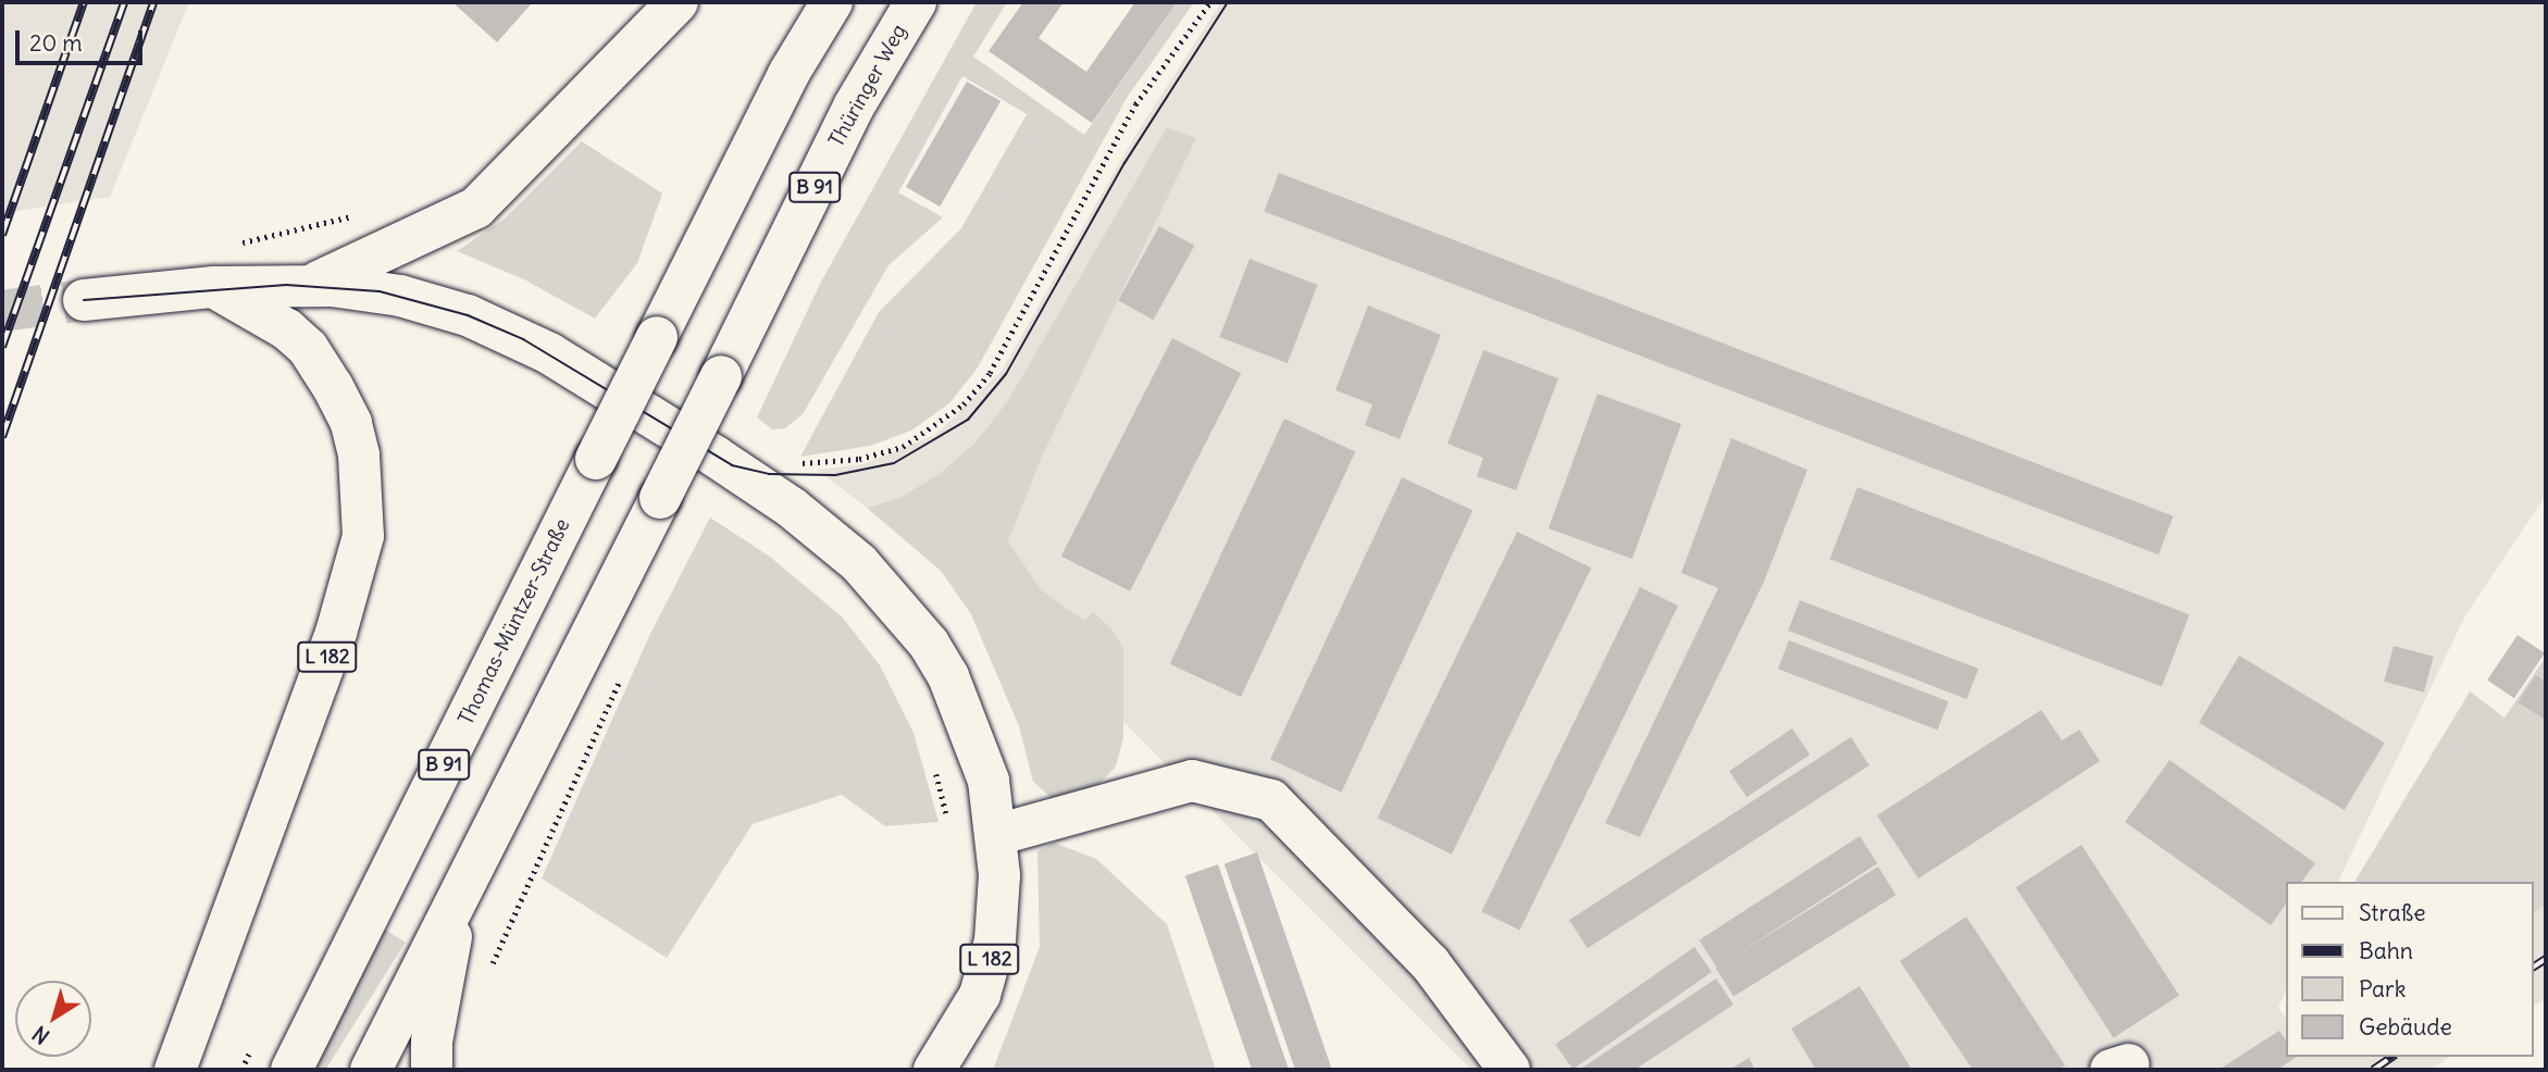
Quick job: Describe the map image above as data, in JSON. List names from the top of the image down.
{
  "streets": {
    "main road": [
      "Thüringer Weg",
      "B 91",
      "Thomas-Müntzer-Straße",
      "L 182"
    ]
  },
  "crossings": [
    ["Thüringer Weg", "B 91"]
  ],
  "legend": [
    "Straße",
    "Bahn",
    "Park",
    "Gebäude"
  ],
  "scale_bar": "20 m",
  "north": "bottom left"
}
